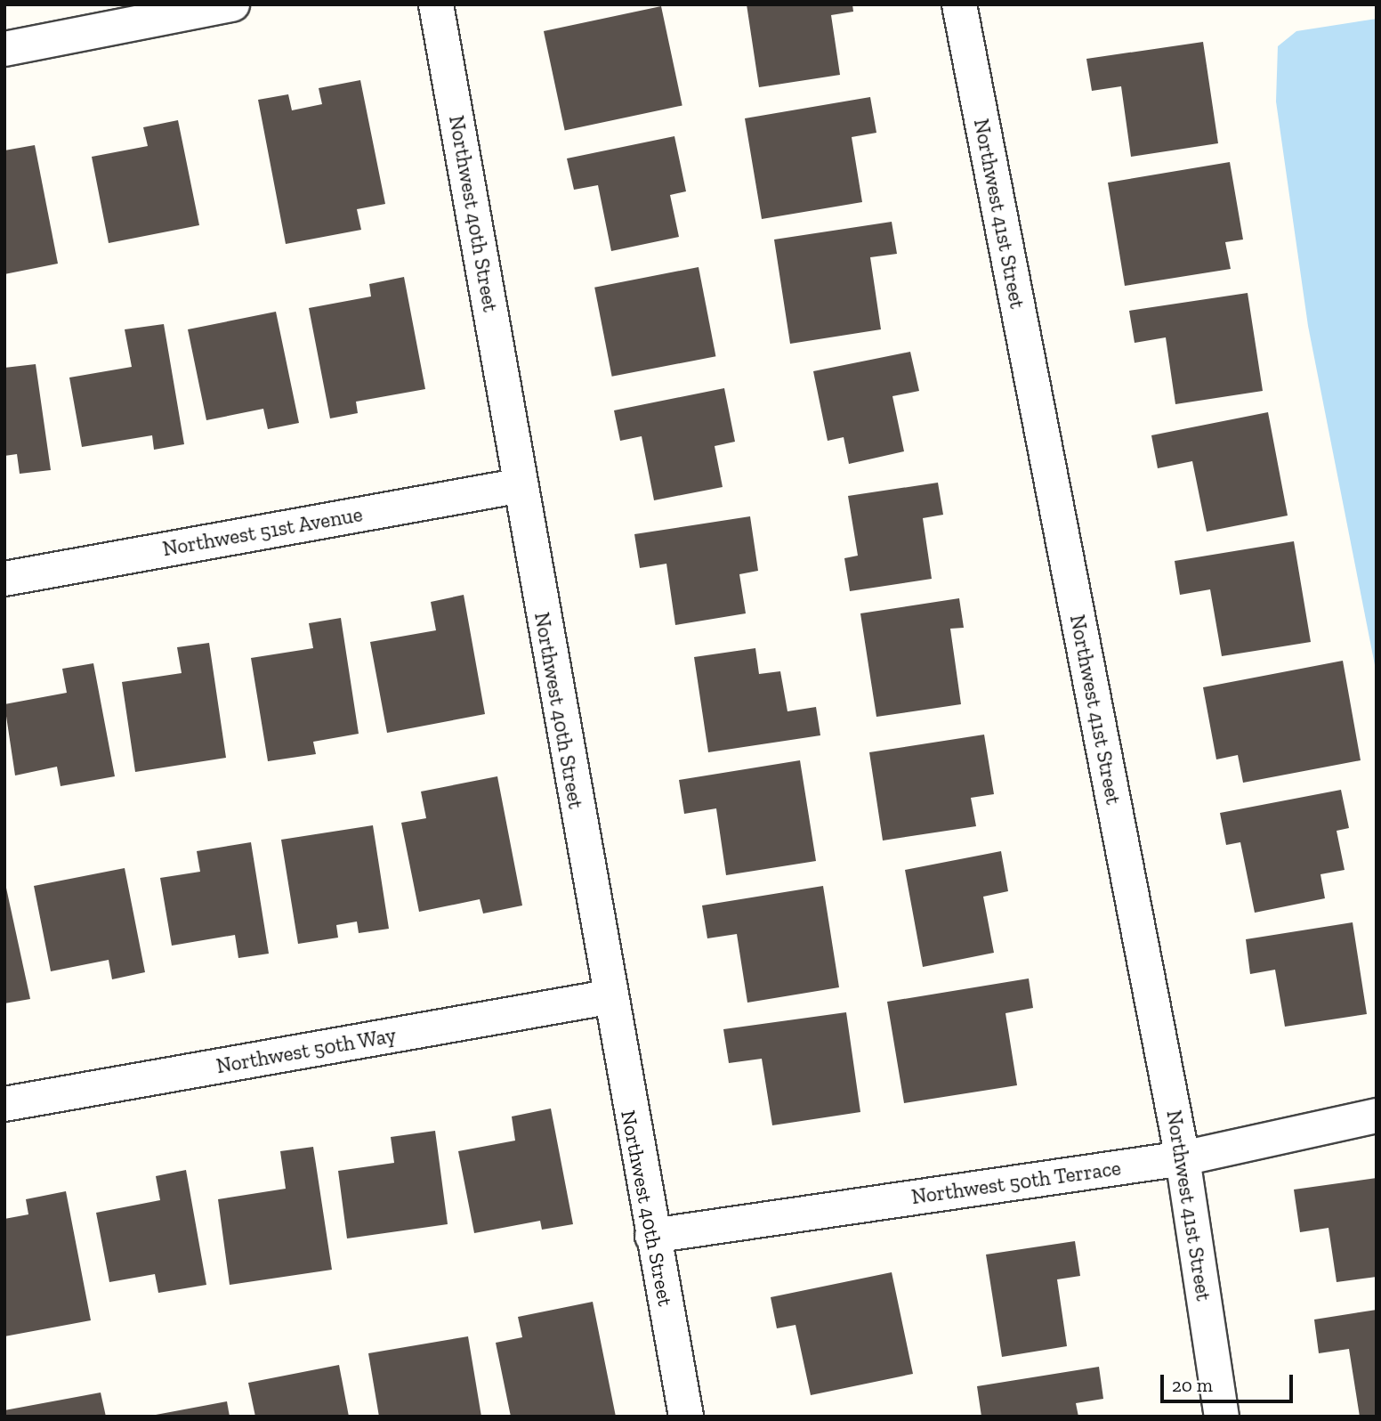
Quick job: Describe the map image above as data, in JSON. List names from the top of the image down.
{
  "streets": {
    "street": [
      "Northwest 40th Street",
      "Northwest 41st Street",
      "Northwest 51st Avenue",
      "Northwest 50th Way",
      "Northwest 50th Terrace"
    ]
  },
  "crossings": [
    ["Northwest 40th Street", "Northwest 51st Avenue"],
    ["Northwest 40th Street", "Northwest 50th Way"],
    ["Northwest 40th Street", "Northwest 50th Terrace"],
    ["Northwest 41st Street", "Northwest 50th Terrace"]
  ],
  "scale_bar": "20 m"
}
